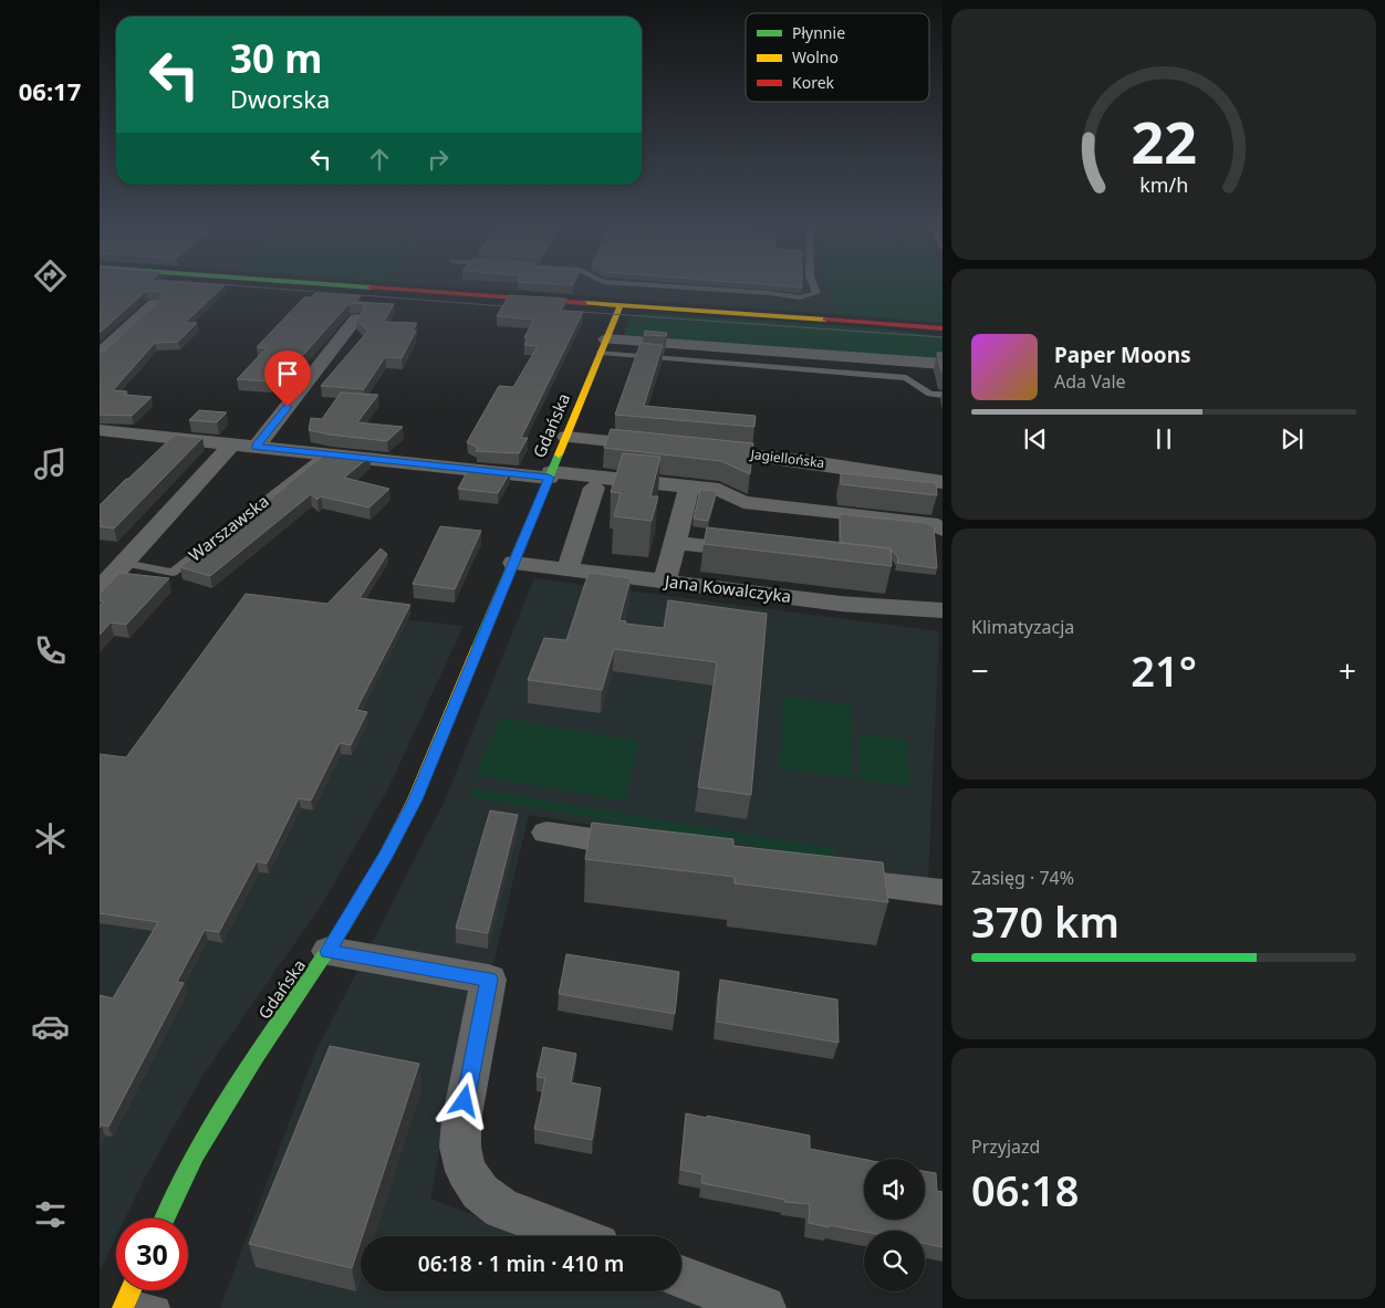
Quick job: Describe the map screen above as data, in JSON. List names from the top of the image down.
{
  "streets": {
    "street": [
      "Gdańska",
      "Jagiellońska",
      "Warszawska",
      "Jana Kowalczyka"
    ]
  },
  "crossings": [
    ["Gdańska", "Jana Kowalczyka"]
  ],
  "legend": ["Płynnie", "Wolno", "Korek"],
  "page": {
    "tabs": "06:17",
    "turn": ["30 m", "Dworska"],
    "song": ["Paper Moons", "Ada Vale"],
    "tile": [
      "Klimatyzacja",
      ["Zasięg · 74%", "370 km"],
      ["Przyjazd", "06:18"]
    ],
    "heat": ["−", "21°", "+"],
    "limit": "30",
    "trip": "06:18 · 1 min · 410 m",
    "gauge": ["22", "km/h"]
  }
}
